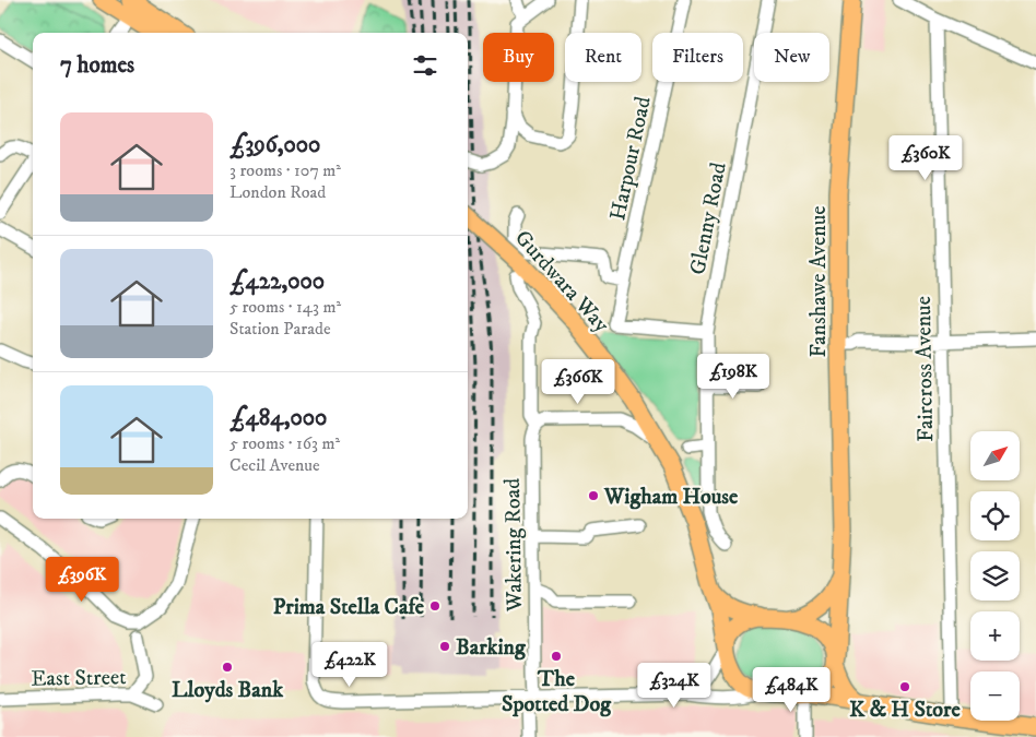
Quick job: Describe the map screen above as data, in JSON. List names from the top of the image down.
{
  "streets": {
    "main road": ["Gurdwara Way", "Fanshawe Avenue"],
    "street": [
      "Harpour Road",
      "Glenny Road",
      "Faircross Avenue",
      "Wakering Road",
      "East Street"
    ]
  },
  "crossings": [
    ["Harpour Road", "Glenny Road"],
    ["Gurdwara Way", "Fanshawe Avenue"],
    ["Gurdwara Way", "Wakering Road"]
  ],
  "places": [
    "Wigham House",
    "Prima Stella Cafe",
    "Barking",
    "The Spotted Dog",
    "Lloyds Bank",
    "K & H Store"
  ],
  "north": "top right",
  "page": {
    "chip": [
      "Buy",
      "Rent",
      "Filters",
      "New"
    ],
    "heading": "7 homes",
    "list": [
      {
        "name": "£396,000",
        "note": "3 rooms · 107 m² · London Road"
      },
      {
        "name": "£422,000",
        "note": "5 rooms · 143 m² · Station Parade"
      },
      {
        "name": "£484,000",
        "note": "5 rooms · 163 m² · Cecil Avenue"
      }
    ],
    "price": [
      "£360K",
      "£198K",
      "£366K",
      "£396K",
      "£422K",
      "£324K",
      "£484K"
    ],
    "map_buttons": ["+", "−"]
  }
}
